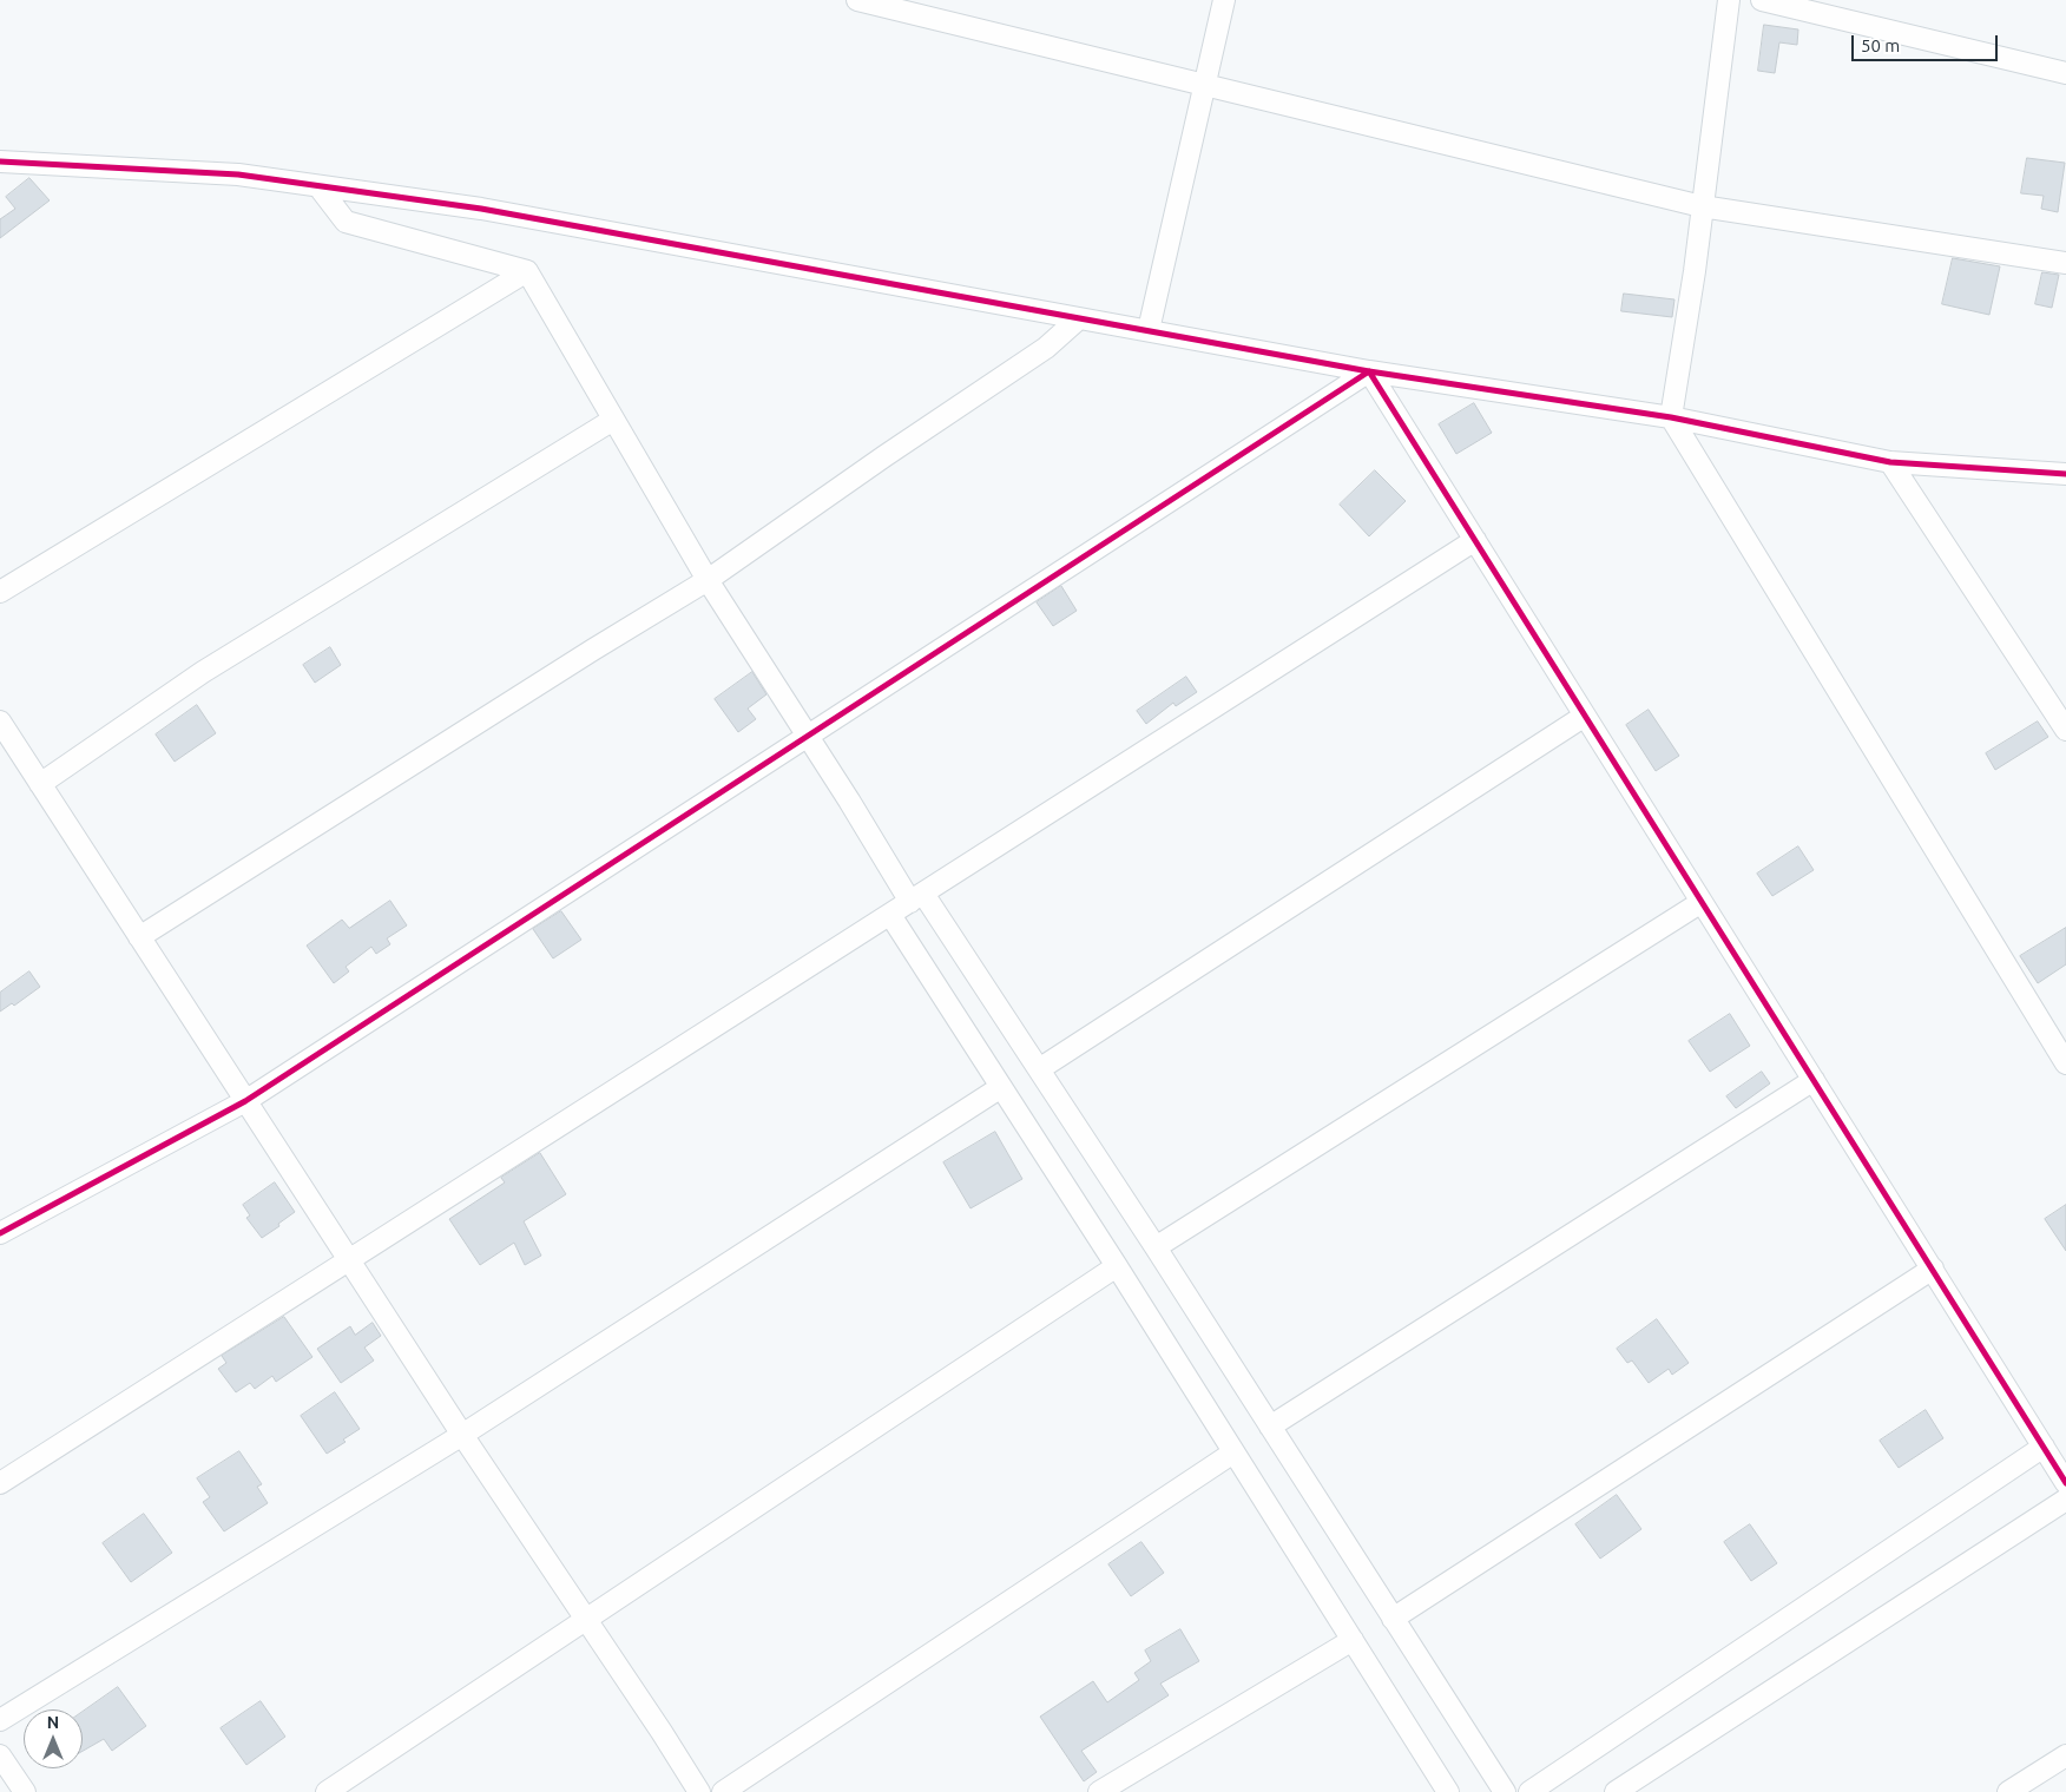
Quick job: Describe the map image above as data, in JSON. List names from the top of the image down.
{
  "scale_bar": "50 m",
  "north": "top"
}
